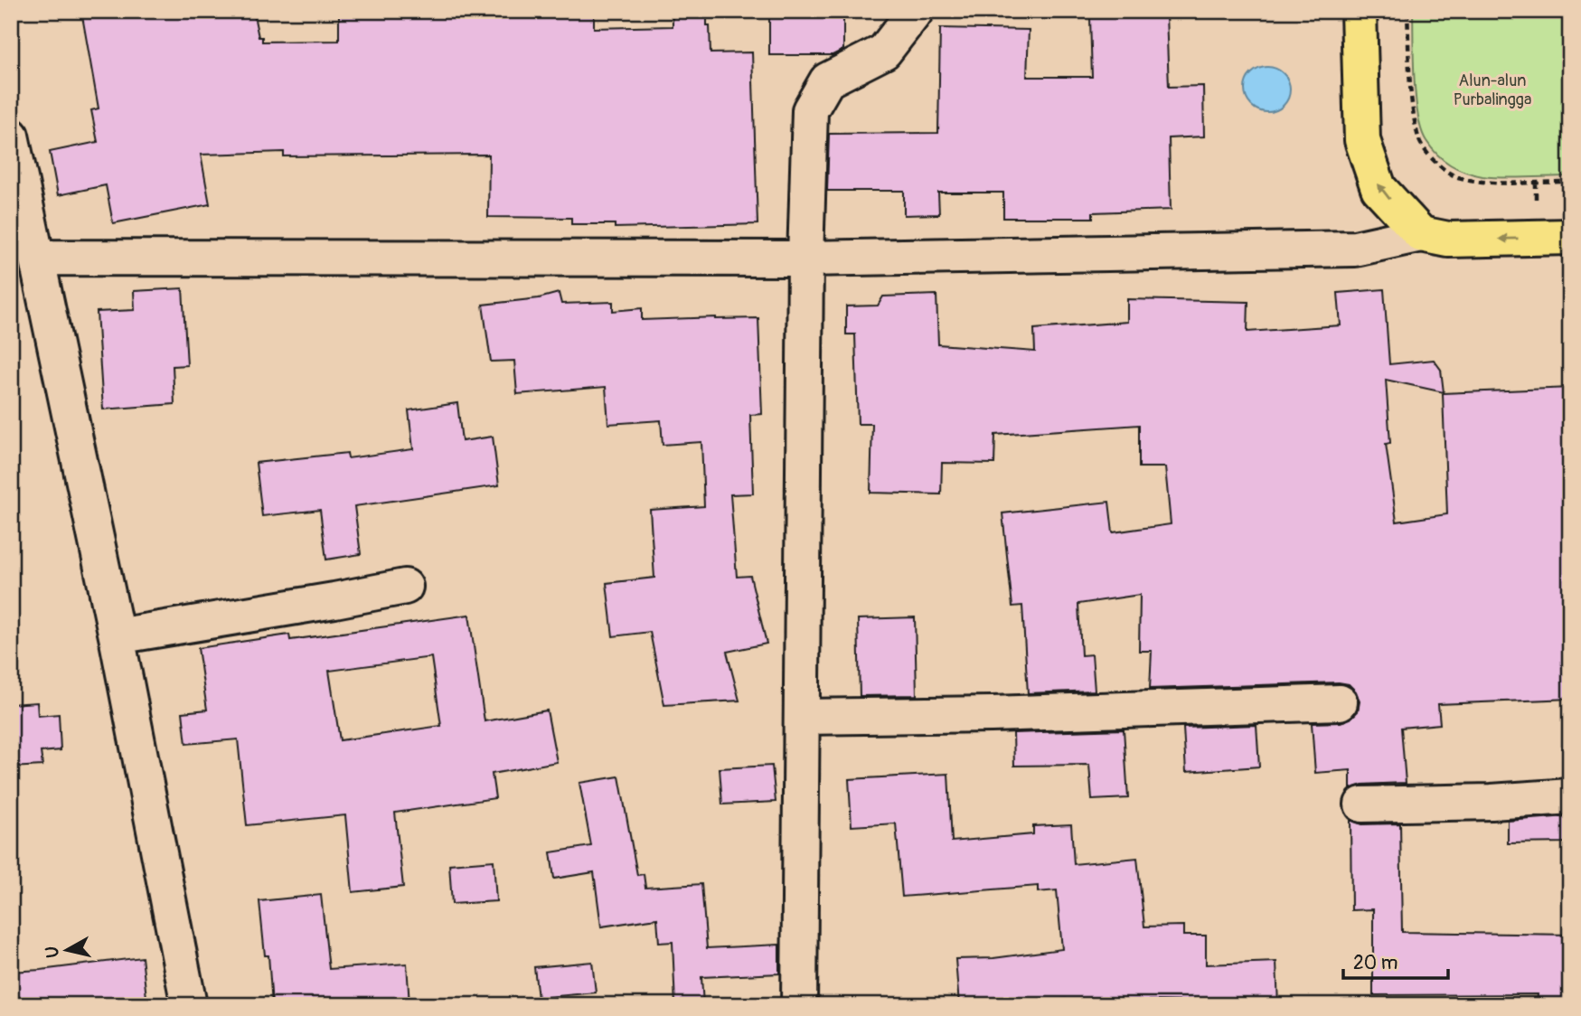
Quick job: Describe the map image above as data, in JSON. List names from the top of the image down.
{
  "parks": ["Alun-alun Purbalingga"],
  "scale_bar": "20 m",
  "north": "left"
}
